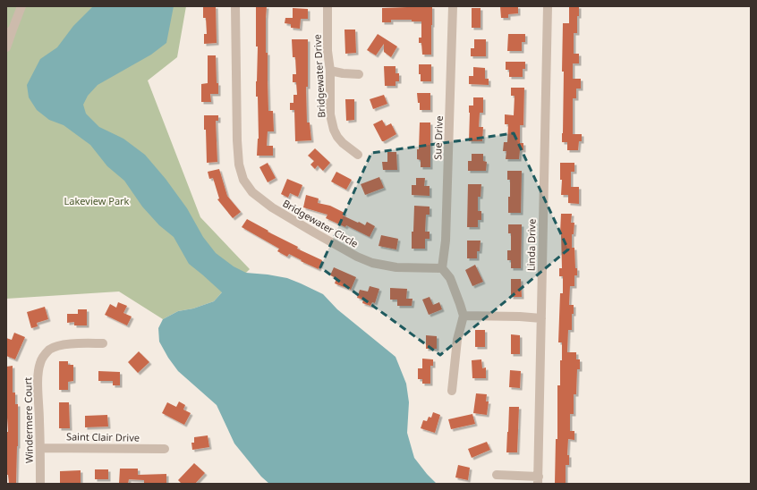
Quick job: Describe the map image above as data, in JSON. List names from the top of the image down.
{
  "streets": {
    "street": [
      "Bridgewater Drive",
      "Sue Drive",
      "Bridgewater Circle",
      "Linda Drive",
      "Windermere Court",
      "Saint Clair Drive"
    ]
  },
  "crossings": [
    ["Sue Drive", "Bridgewater Circle"],
    ["Windermere Court", "Saint Clair Drive"]
  ],
  "parks": ["Lakeview Park"]
}
